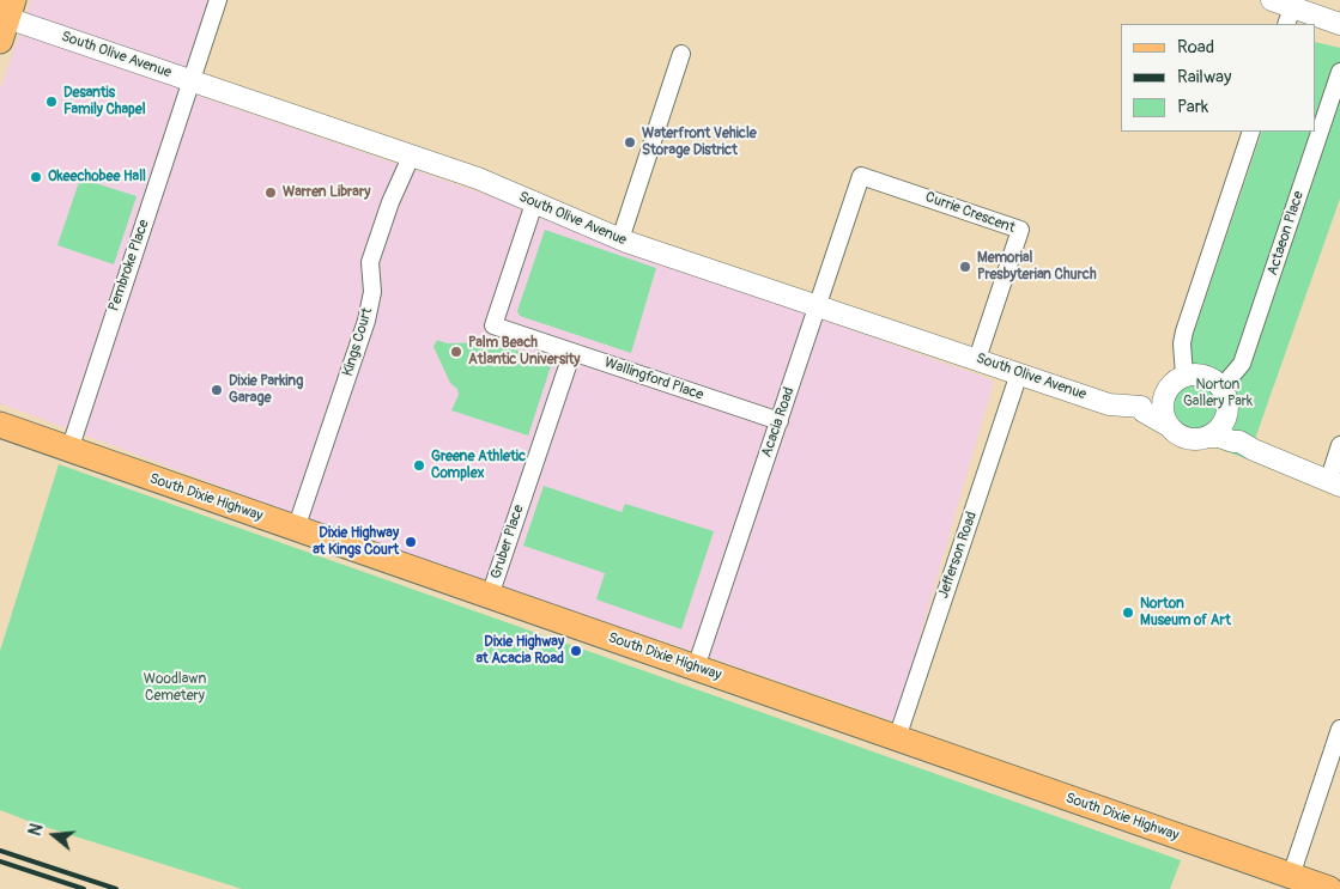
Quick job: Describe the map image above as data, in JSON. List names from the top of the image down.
{
  "streets": {
    "main road": ["South Dixie Highway"],
    "street": [
      "South Olive Avenue",
      "Currie Crescent",
      "Actaeon Place",
      "Pembroke Place",
      "Kings Court",
      "Wallingford Place",
      "Acacia Road",
      "Gruber Place",
      "Jefferson Road"
    ]
  },
  "crossings": [
    ["South Olive Avenue", "Currie Crescent"],
    ["South Olive Avenue", "Pembroke Place"],
    ["South Olive Avenue", "Kings Court"],
    ["South Olive Avenue", "Wallingford Place"],
    ["South Olive Avenue", "Acacia Road"],
    ["South Olive Avenue", "Jefferson Road"],
    ["Currie Crescent", "Acacia Road"],
    ["Pembroke Place", "South Dixie Highway"],
    ["Kings Court", "South Dixie Highway"],
    ["Wallingford Place", "Acacia Road"],
    ["Wallingford Place", "Gruber Place"],
    ["Acacia Road", "South Dixie Highway"],
    ["South Dixie Highway", "Gruber Place"],
    ["South Dixie Highway", "Jefferson Road"]
  ],
  "parks": ["Norton Gallery Park", "Woodlawn Cemetery"],
  "places": [
    "Desantis Family Chapel",
    "Waterfront Vehicle Storage District",
    "Okeechobee Hall",
    "Warren Library",
    "Memorial Presbyterian Church",
    "Palm Beach Atlantic University",
    "Dixie Parking Garage",
    "Greene Athletic Complex",
    "Dixie Highway at Kings Court",
    "Norton Museum of Art",
    "Dixie Highway at Acacia Road"
  ],
  "legend": ["Road", "Railway", "Park"],
  "north": "left"
}
